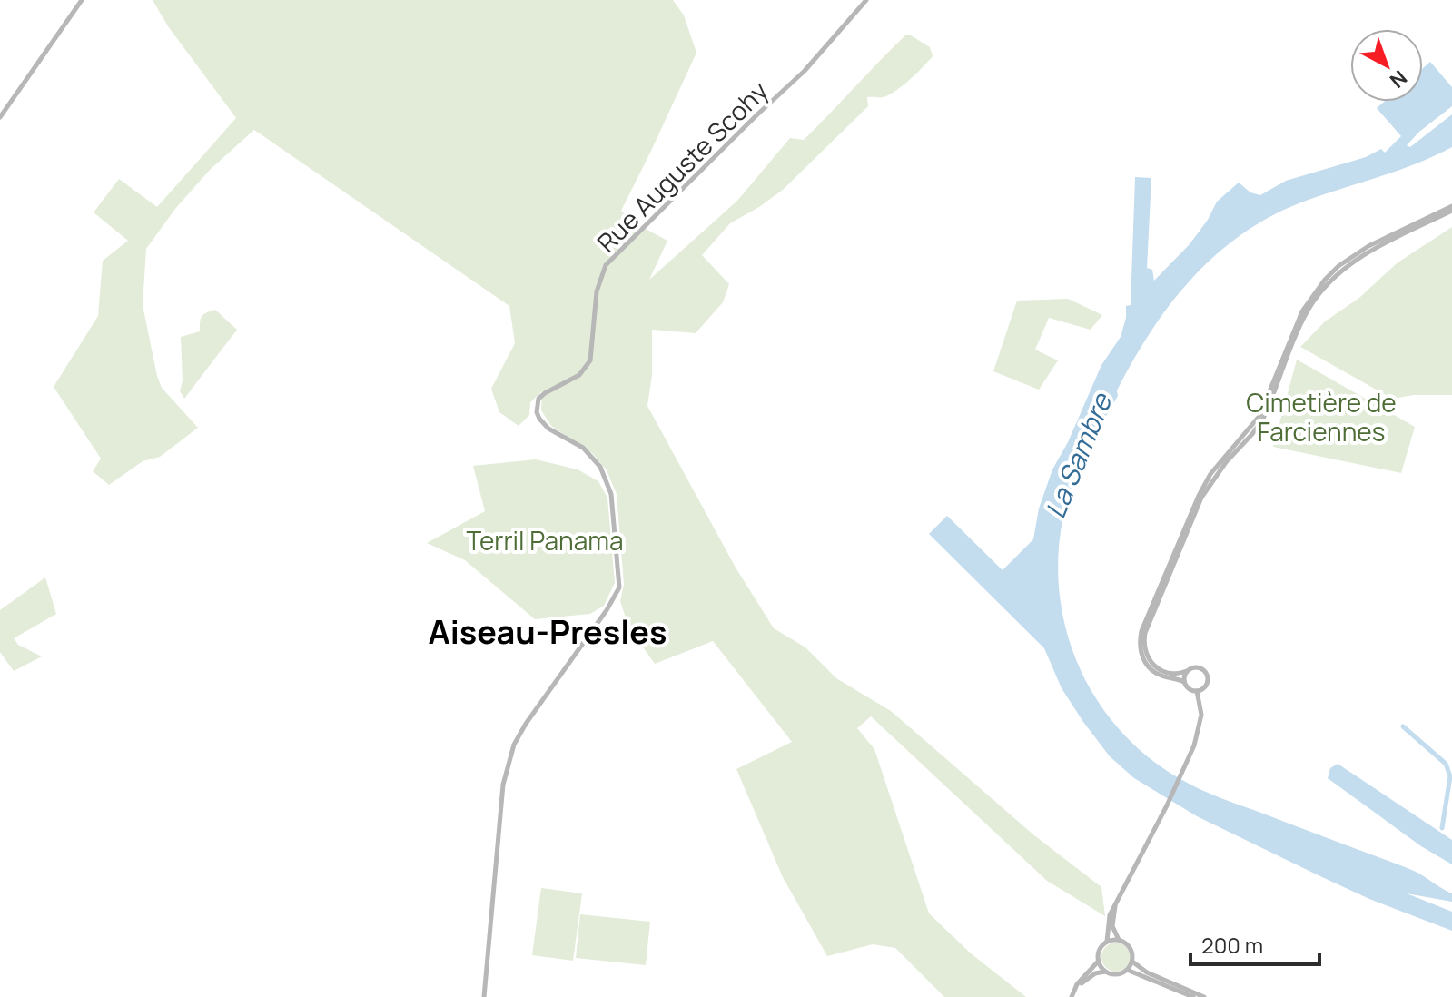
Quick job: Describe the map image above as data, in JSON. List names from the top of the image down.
{
  "streets": {
    "main road": ["Rue Auguste Scohy"]
  },
  "districts": ["Aiseau-Presles"],
  "water": ["La Sambre"],
  "parks": ["Cimetière de Farciennes", "Terril Panama"],
  "scale_bar": "200 m",
  "north": "bottom right"
}
